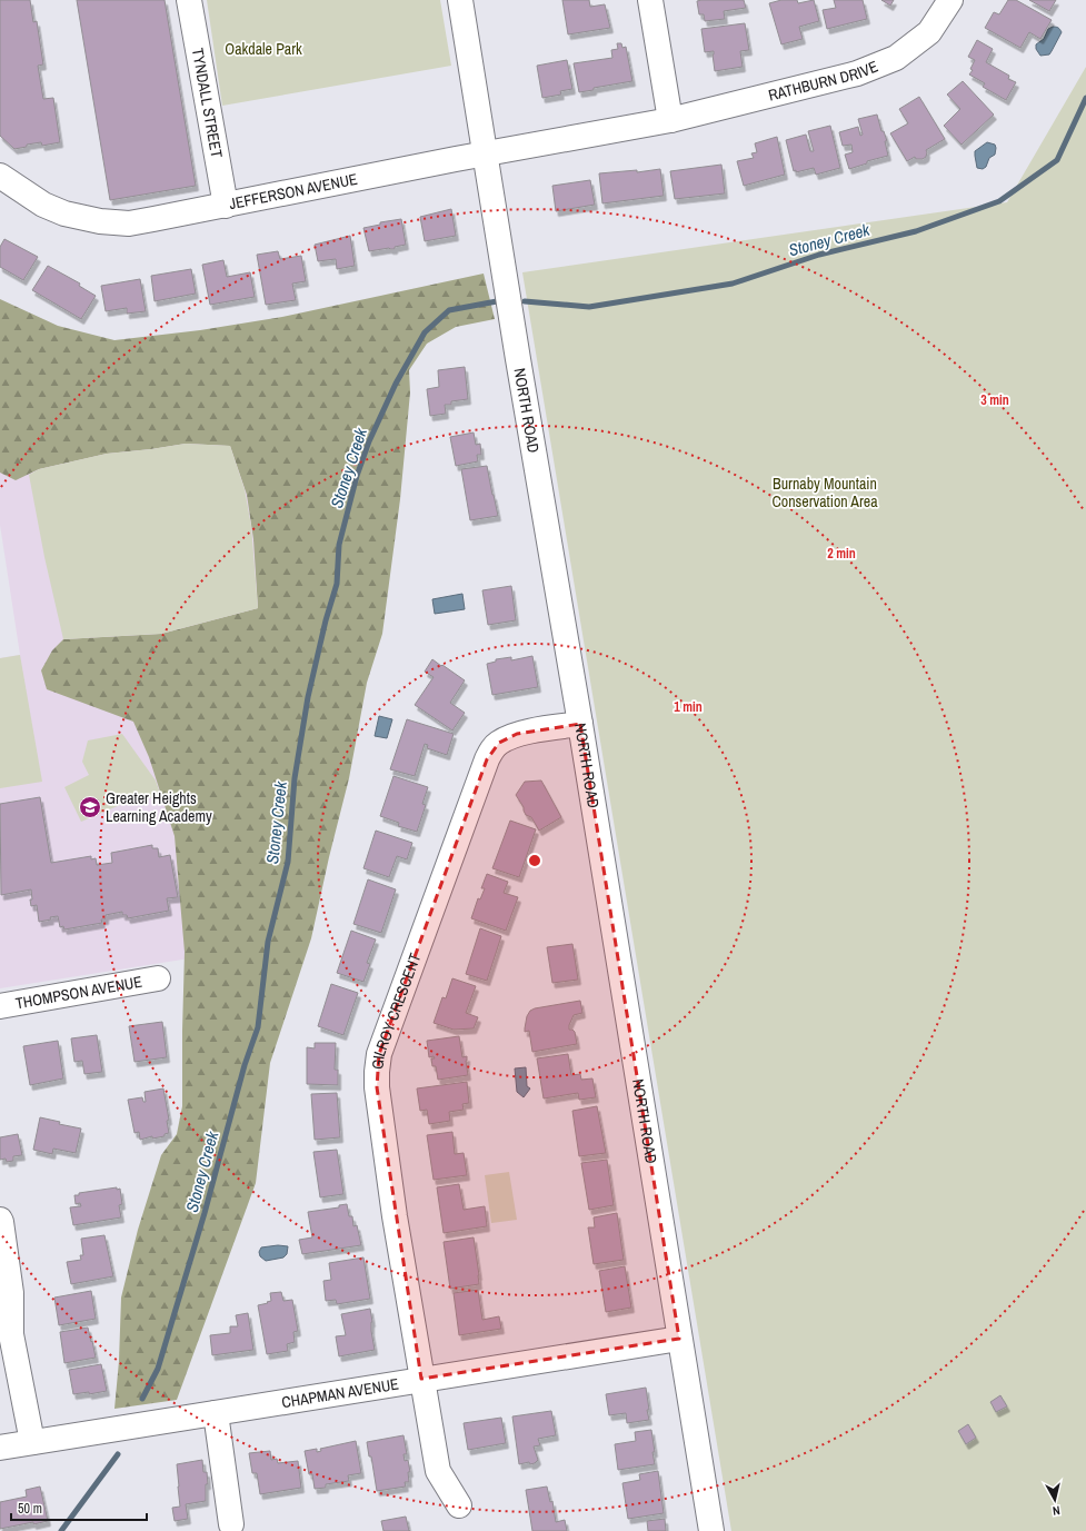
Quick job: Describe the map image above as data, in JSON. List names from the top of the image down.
{
  "streets": {
    "street": [
      "RATHBURN DRIVE",
      "TYNDALL STREET",
      "JEFFERSON AVENUE",
      "NORTH ROAD",
      "THOMPSON AVENUE",
      "GILROY CRESCENT",
      "CHAPMAN AVENUE"
    ]
  },
  "crossings": [
    ["RATHBURN DRIVE", "JEFFERSON AVENUE"],
    ["RATHBURN DRIVE", "NORTH ROAD"],
    ["TYNDALL STREET", "JEFFERSON AVENUE"],
    ["JEFFERSON AVENUE", "NORTH ROAD"],
    ["NORTH ROAD", "GILROY CRESCENT"],
    ["NORTH ROAD", "CHAPMAN AVENUE"],
    ["GILROY CRESCENT", "CHAPMAN AVENUE"]
  ],
  "water": ["Stoney Creek"],
  "parks": ["Oakdale Park", "Burnaby Mountain Conservation Area"],
  "places": {
    "school or university": ["Greater Heights Learning Academy"]
  },
  "scale_bar": "50 m",
  "north": "bottom",
  "rings": ["3 min", "2 min", "1 min"]
}
